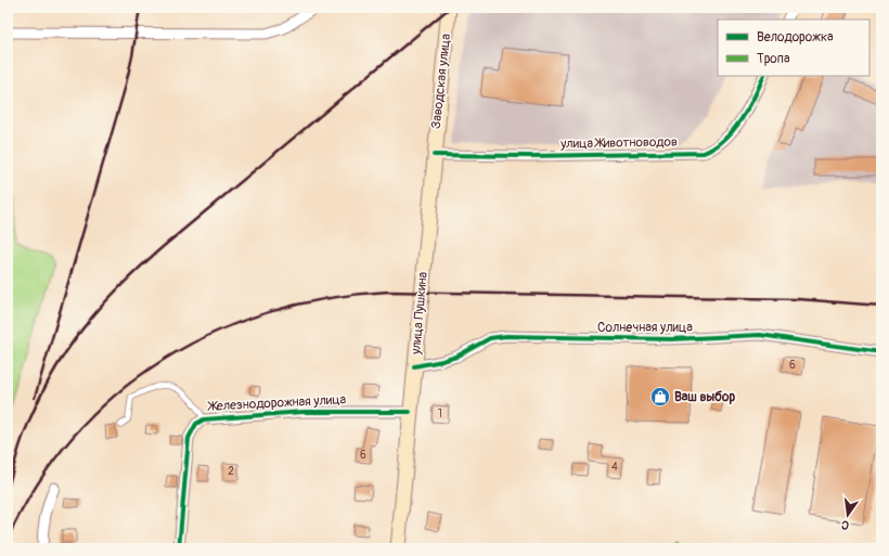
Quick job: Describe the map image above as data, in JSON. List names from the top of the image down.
{
  "streets": {
    "main road": ["Заводская улица", "улица Пушкина"],
    "street": ["улица Животноводов", "Солнечная улица", "Железнодорожная улица"]
  },
  "crossings": [
    ["Заводская улица", "улица Животноводов"],
    ["Заводская улица", "улица Пушкина"],
    ["улица Животноводов", "улица Пушкина"],
    ["улица Пушкина", "Солнечная улица"],
    ["улица Пушкина", "Железнодорожная улица"]
  ],
  "places": {
    "shop": ["Ваш выбор"]
  },
  "house_numbers": [
    "6",
    "1",
    "6",
    "4",
    "2"
  ],
  "legend": ["Велодорожка", "Тропа"],
  "north": "bottom"
}
